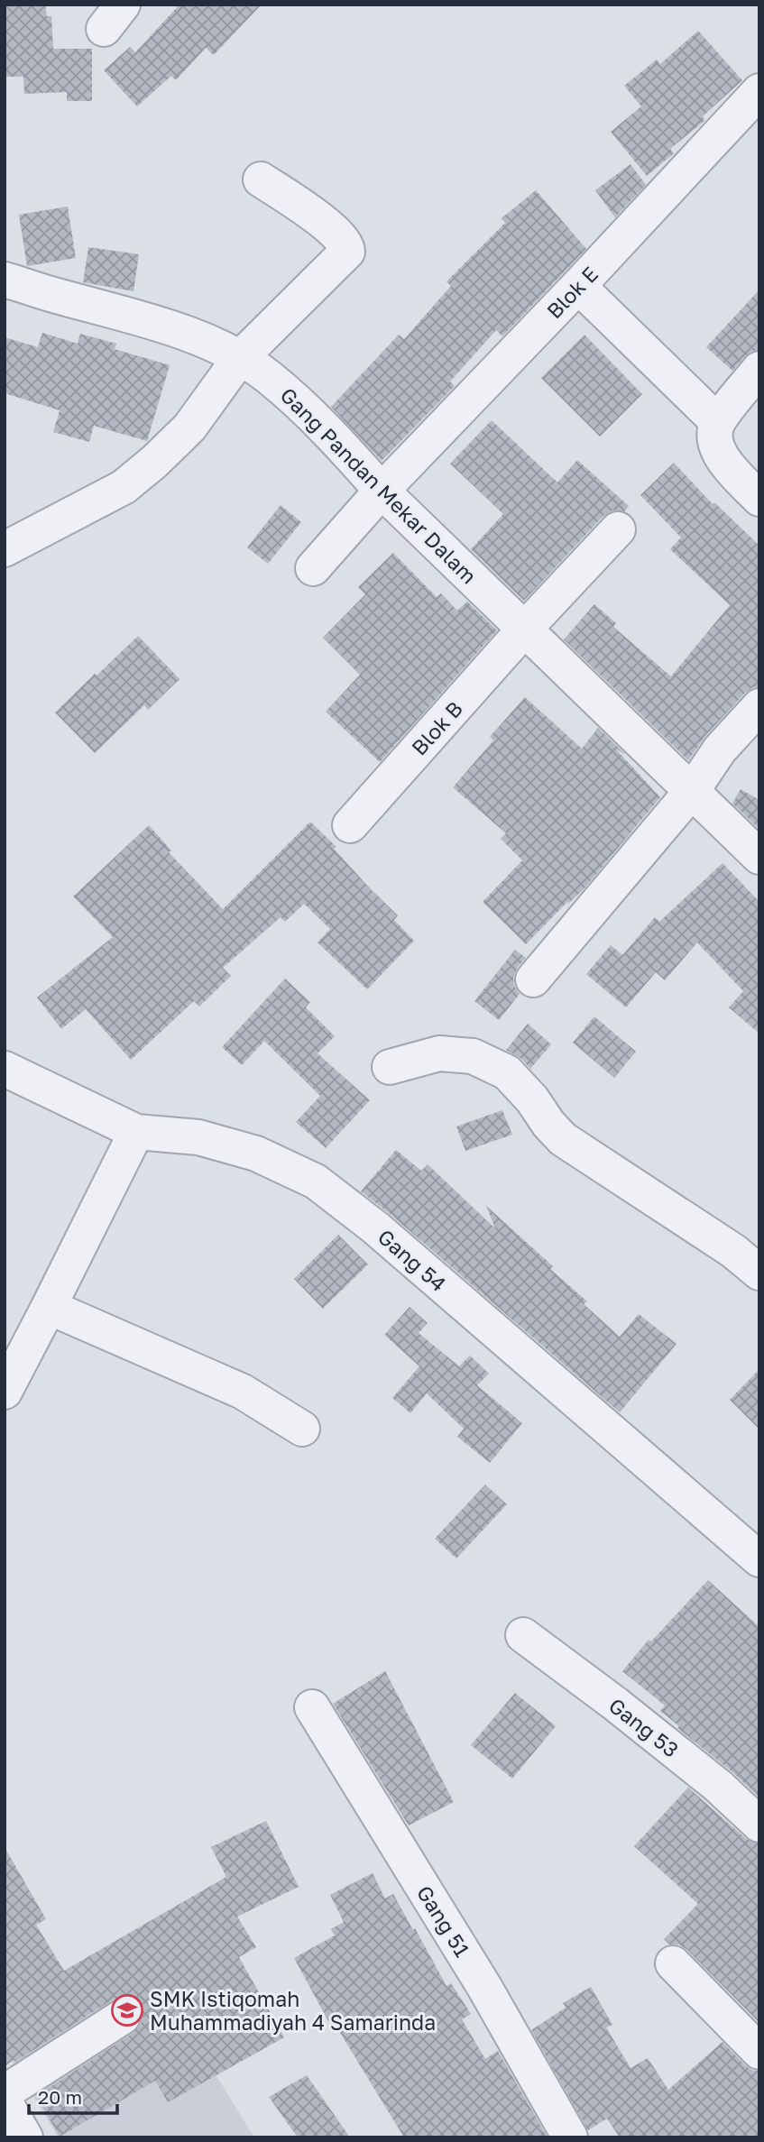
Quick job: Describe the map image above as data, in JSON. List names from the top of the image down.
{
  "streets": {
    "street": [
      "Blok E",
      "Gang Pandan Mekar Dalam",
      "Blok B",
      "Gang 54",
      "Gang 53",
      "Gang 51"
    ]
  },
  "crossings": [
    ["Blok E", "Gang Pandan Mekar Dalam"],
    ["Gang Pandan Mekar Dalam", "Blok B"]
  ],
  "places": {
    "school or university": ["SMK Istiqomah Muhammadiyah 4 Samarinda"]
  },
  "scale_bar": "20 m"
}
